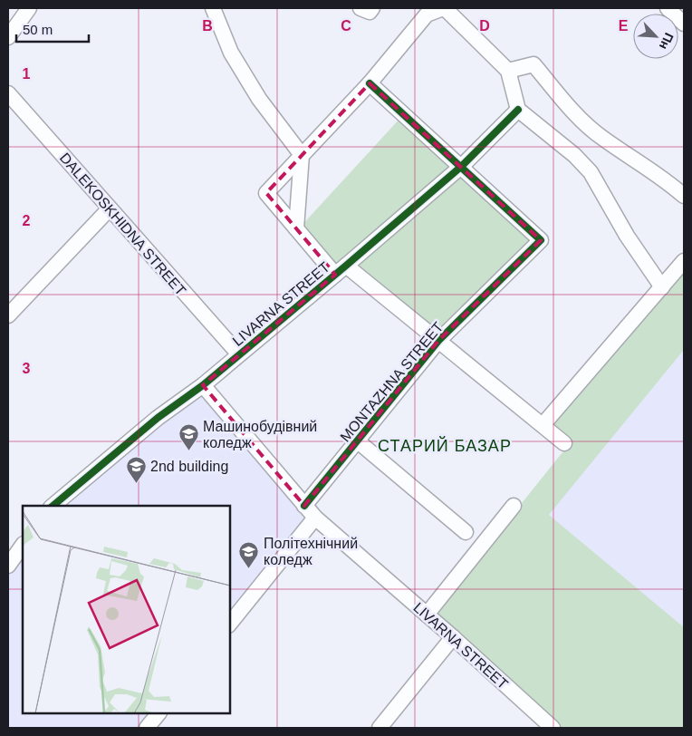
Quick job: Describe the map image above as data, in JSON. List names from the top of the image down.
{
  "streets": {
    "street": ["DALEKOSKHIDNA STREET", "LIVARNA STREET", "MONTAZHNA STREET"]
  },
  "crossings": [
    ["DALEKOSKHIDNA STREET", "LIVARNA STREET"],
    ["LIVARNA STREET", "MONTAZHNA STREET"]
  ],
  "districts": ["СТАРИЙ БАЗАР"],
  "places": {
    "school or university": ["Машинобудівний коледж", "2nd building", "Політехнічний коледж"]
  },
  "scale_bar": "50 m",
  "north": "bottom right",
  "grid": {
    "columns": [
      "B",
      "C",
      "D",
      "E"
    ],
    "rows": ["1", "2", "3"]
  }
}
